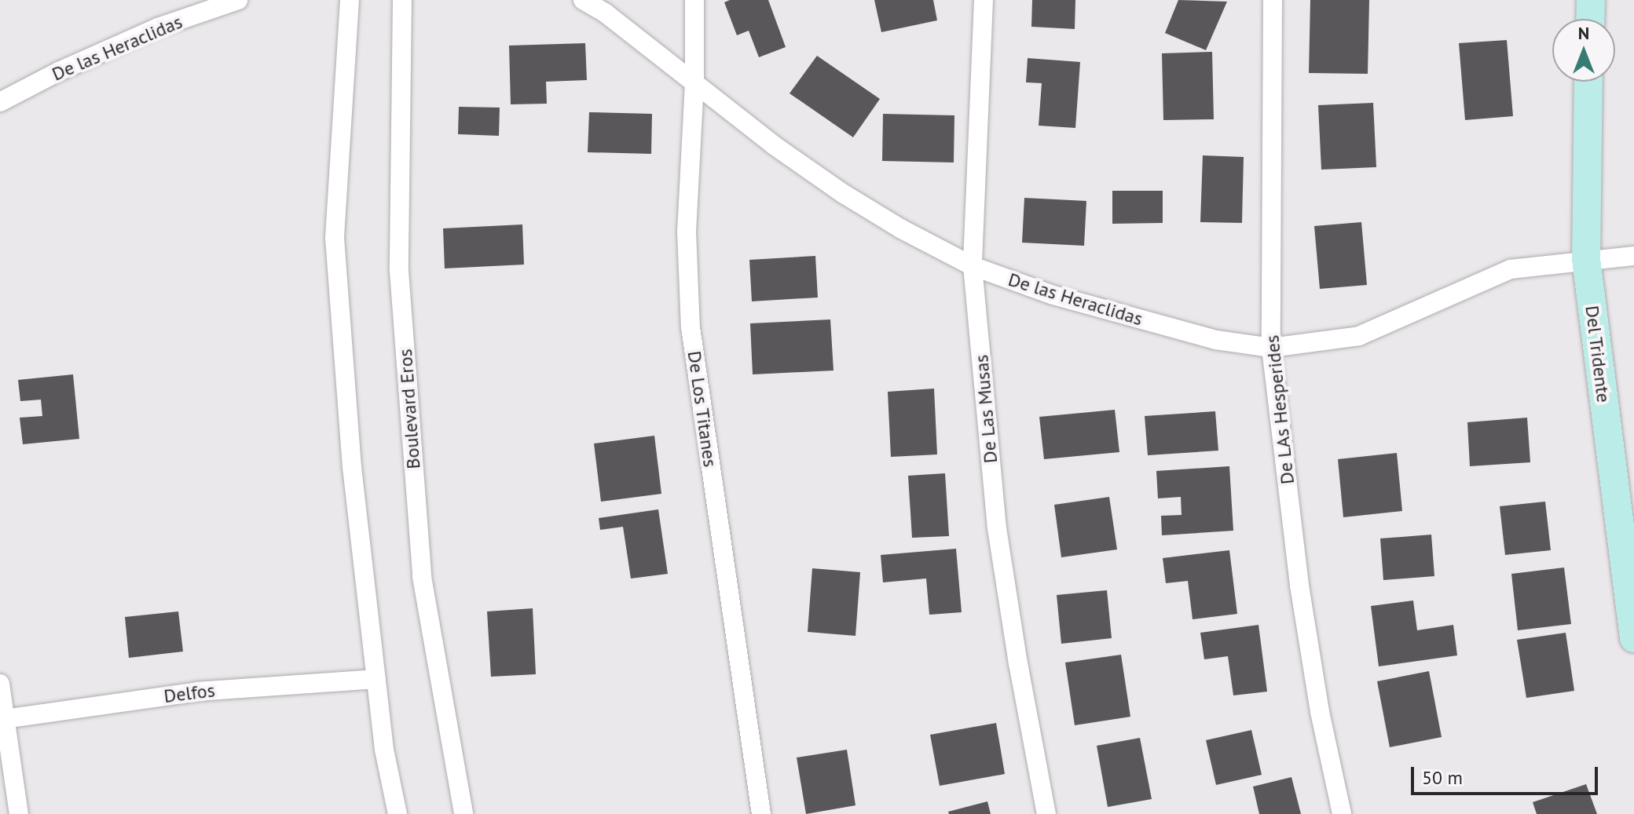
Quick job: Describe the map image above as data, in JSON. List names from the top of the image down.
{
  "streets": {
    "main road": ["Del Tridente"],
    "street": [
      "De las Heraclidas",
      "Boulevard Eros",
      "De Los Titanes",
      "De Las Musas",
      "De LAs Hesperides",
      "Delfos"
    ]
  },
  "crossings": [
    ["De las Heraclidas", "Del Tridente"],
    ["De las Heraclidas", "De Los Titanes"],
    ["De las Heraclidas", "De Las Musas"],
    ["De las Heraclidas", "De LAs Hesperides"]
  ],
  "scale_bar": "50 m",
  "north": "top"
}
